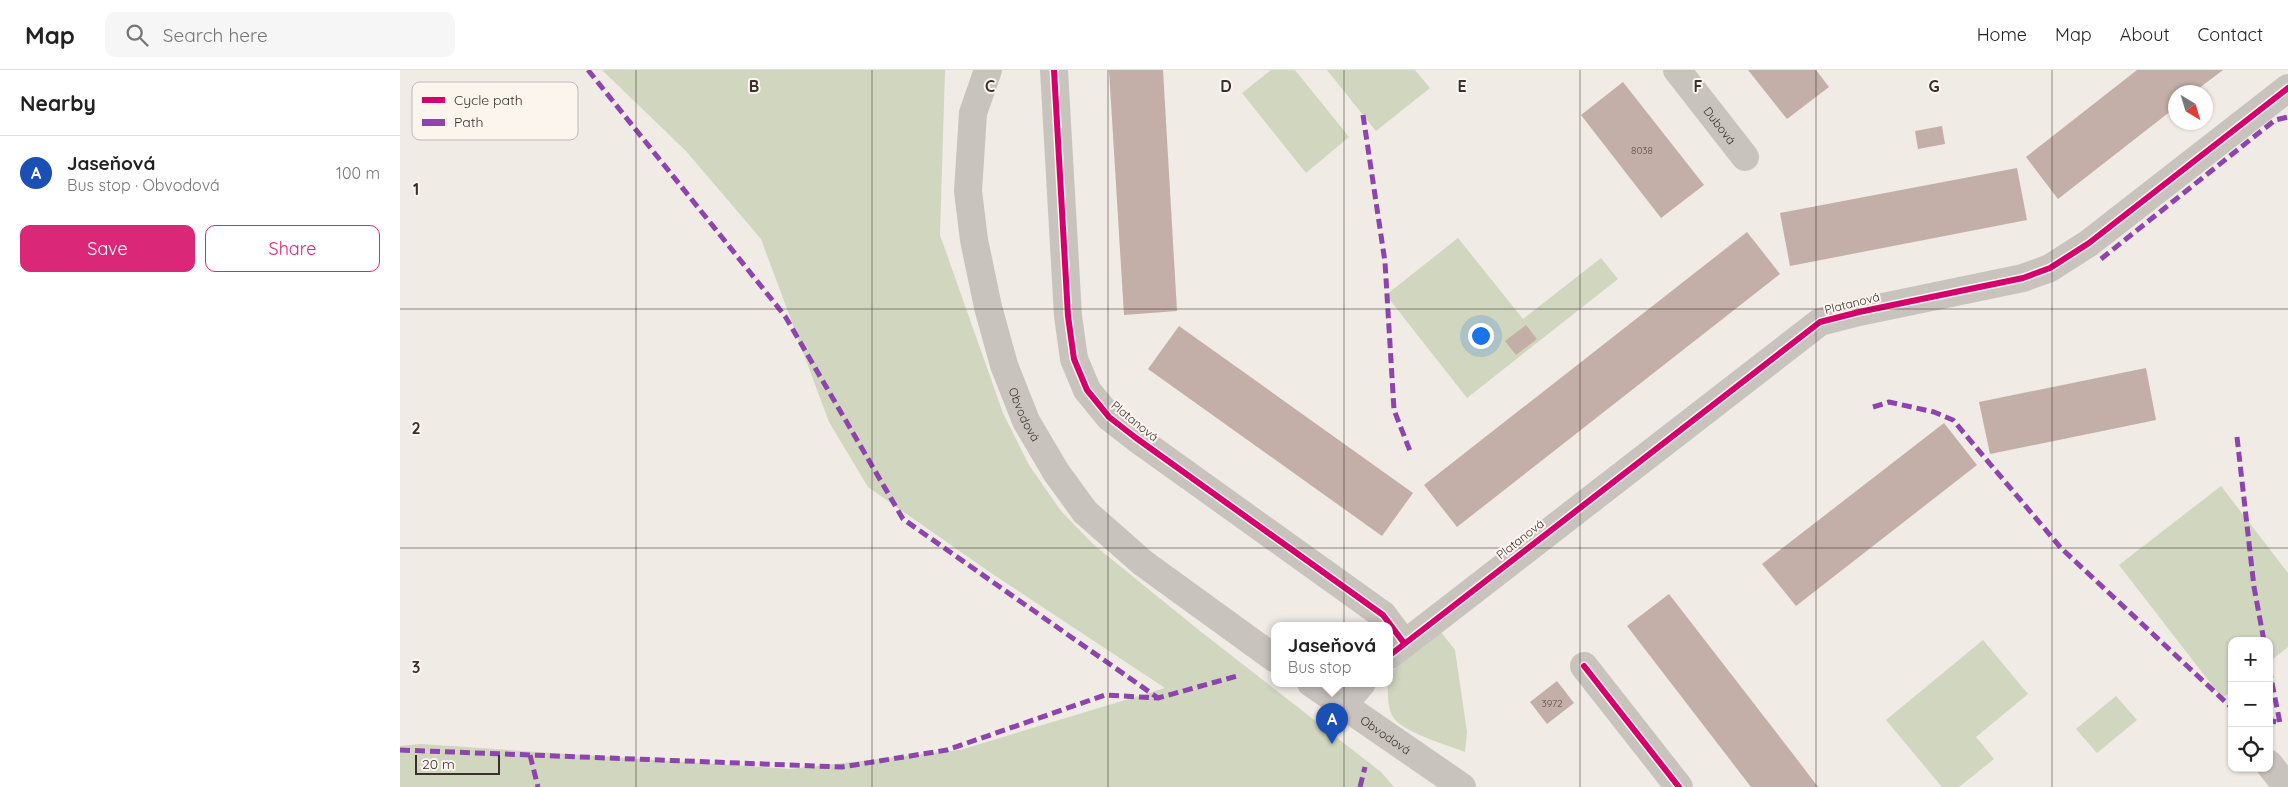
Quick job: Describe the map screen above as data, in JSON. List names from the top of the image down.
{
  "streets": {
    "street": ["Dubová", "Platanová", "Obvodová"]
  },
  "house_numbers": ["8038", "3972"],
  "legend": ["Cycle path", "Path"],
  "scale_bar": "20 m",
  "north": "bottom right",
  "page": {
    "header": "Map",
    "search": "Search here",
    "nav": [
      "Home",
      "Map",
      "About",
      "Contact"
    ],
    "heading": "Nearby",
    "list": [
      {
        "mark": "A",
        "name": "Jaseňová",
        "note": "Bus stop · Obvodová",
        "value": "100 m"
      }
    ],
    "buttons": ["Save", "Share"],
    "popup": ["Jaseňová", "Bus stop"],
    "map_buttons": ["+", "−"],
    "pins": "A",
    "scale": "20 m"
  },
  "grid": {
    "columns": [
      "B",
      "C",
      "D",
      "E",
      "F",
      "G"
    ],
    "rows": ["1", "2", "3"]
  }
}
